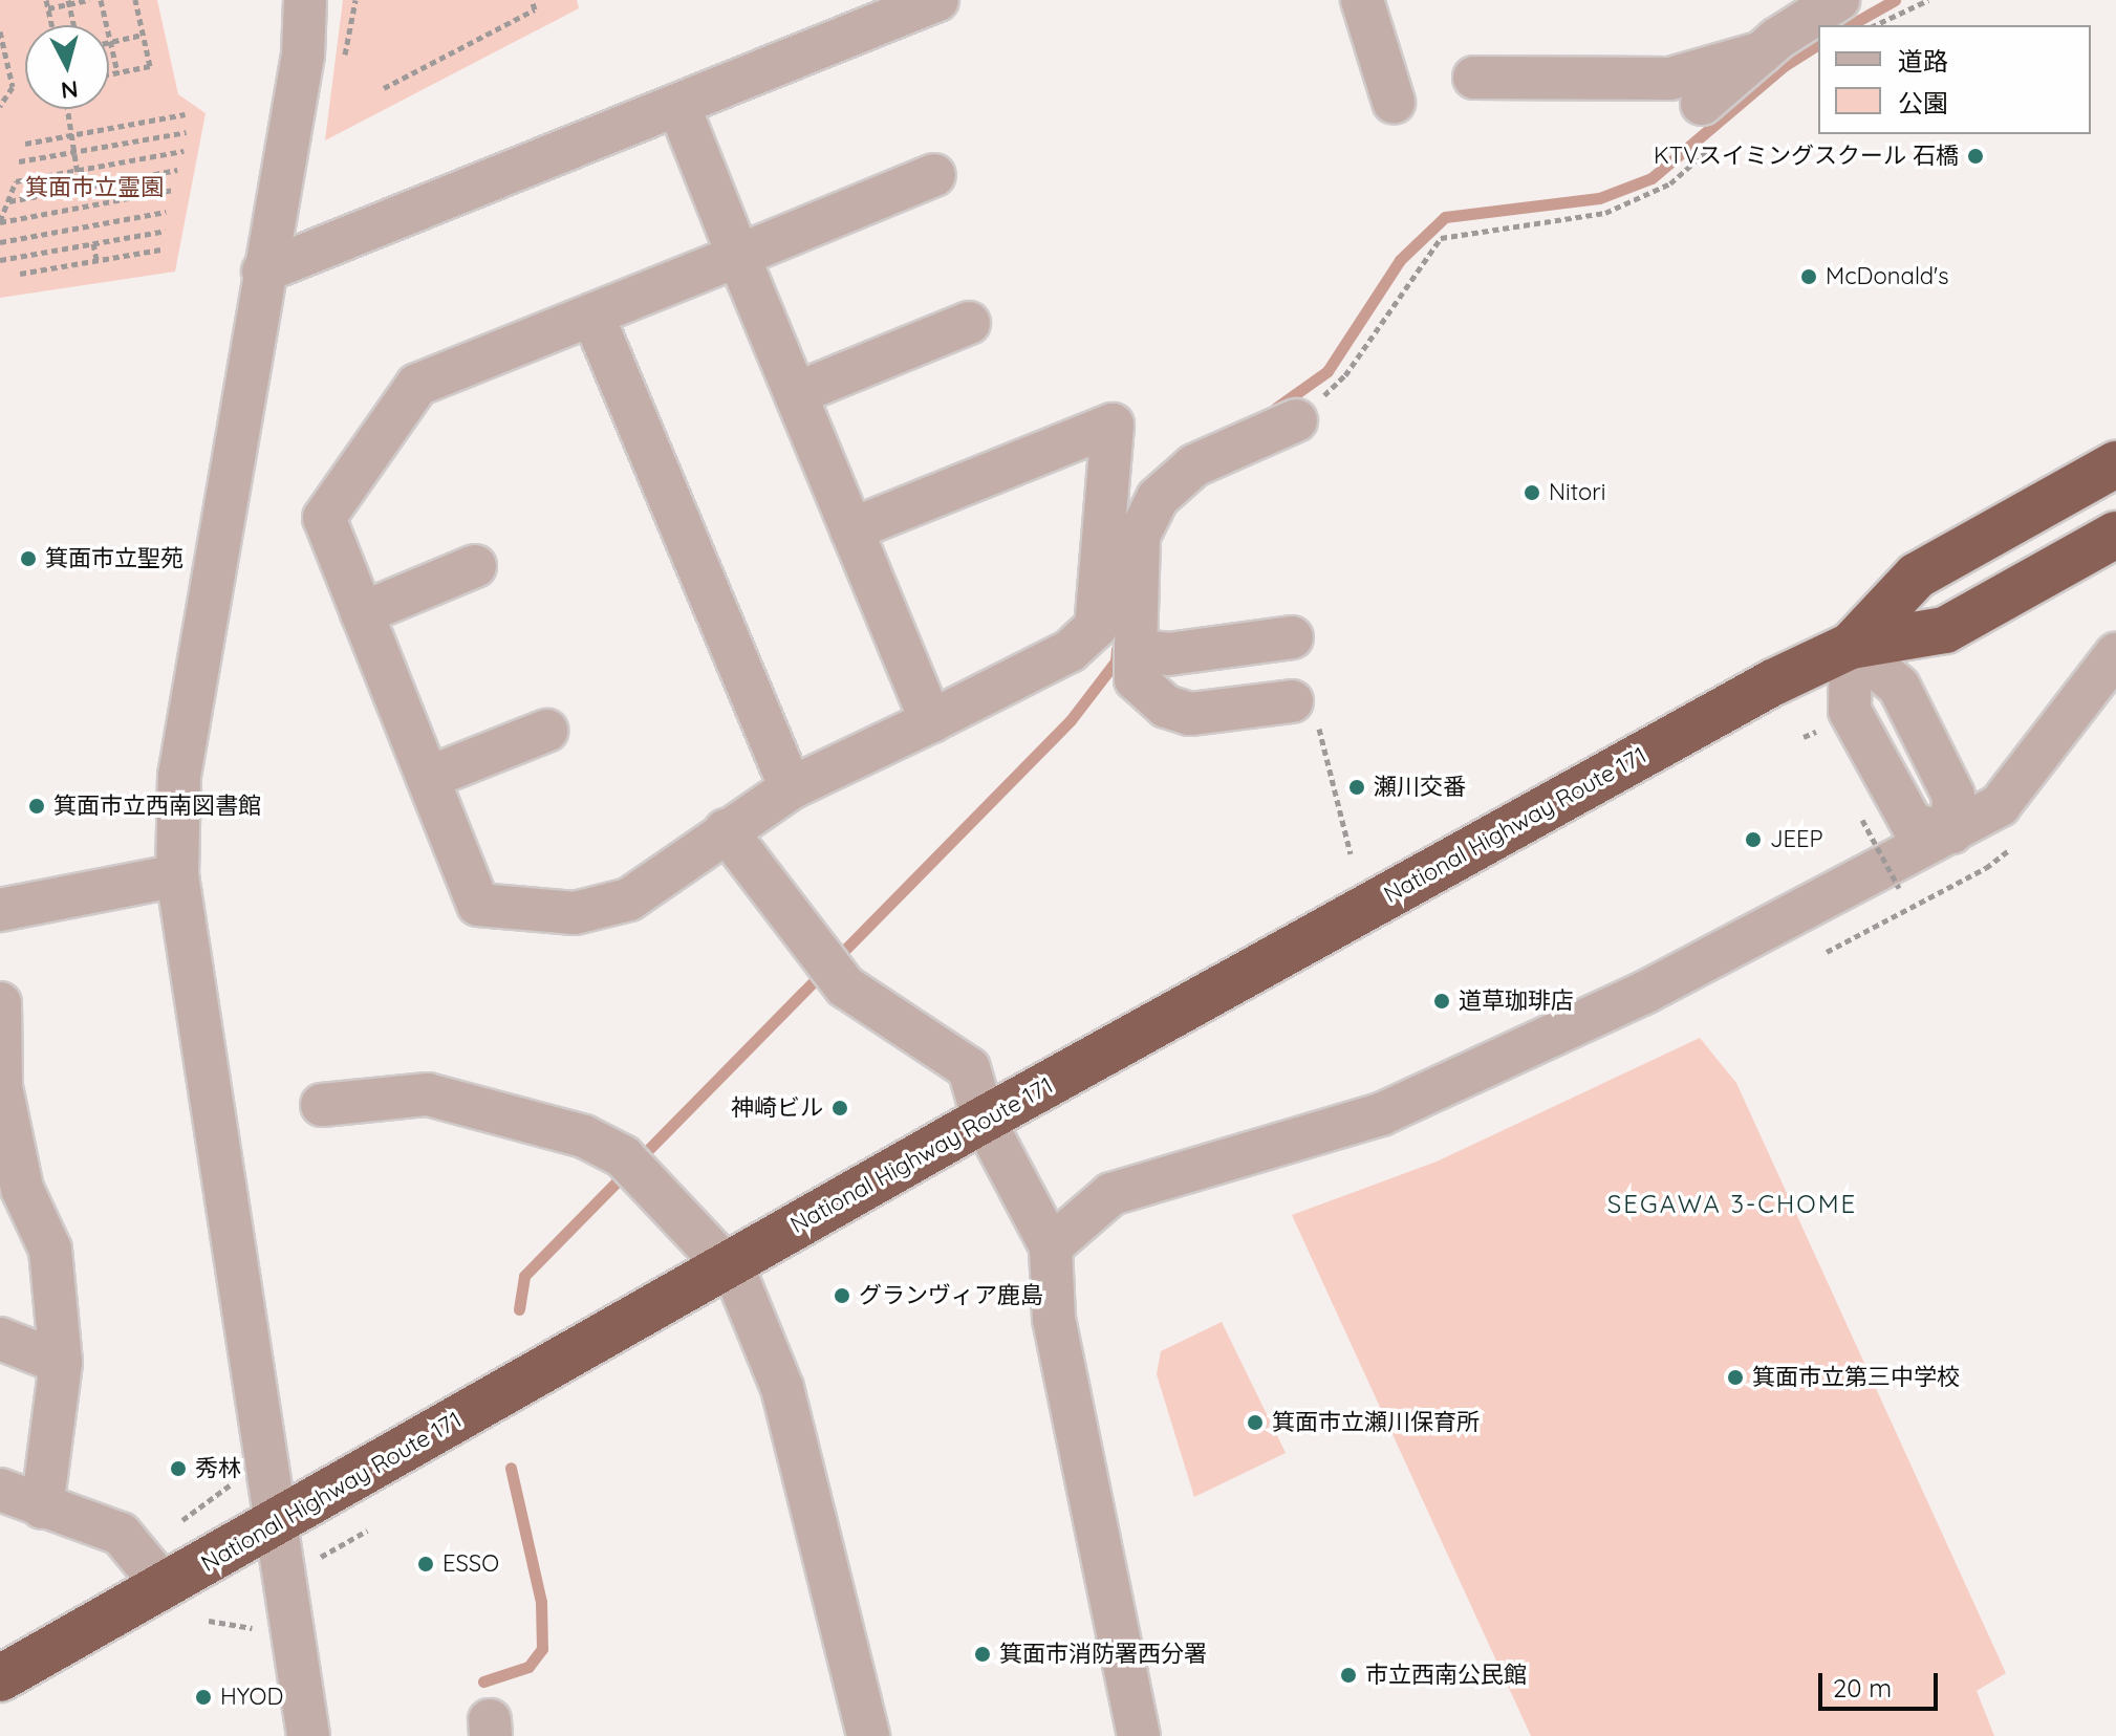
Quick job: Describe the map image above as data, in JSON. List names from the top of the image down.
{
  "streets": {
    "highway": ["National Highway Route 171"]
  },
  "districts": ["SEGAWA 3-CHOME"],
  "parks": ["箕面市立霊園"],
  "places": [
    "KTVスイミングスクール 石橋",
    "McDonald's",
    "Nitori",
    "箕面市立聖苑",
    "瀬川交番",
    "箕面市立西南図書館",
    "JEEP",
    "道草珈琲店",
    "神崎ビル",
    "グランヴィア鹿島",
    "箕面市立第三中学校",
    "箕面市立瀬川保育所",
    "秀林",
    "ESSO",
    "箕面市消防署西分署",
    "市立西南公民館",
    "HYOD"
  ],
  "legend": ["道路", "公園"],
  "scale_bar": "20 m",
  "north": "bottom"
}
